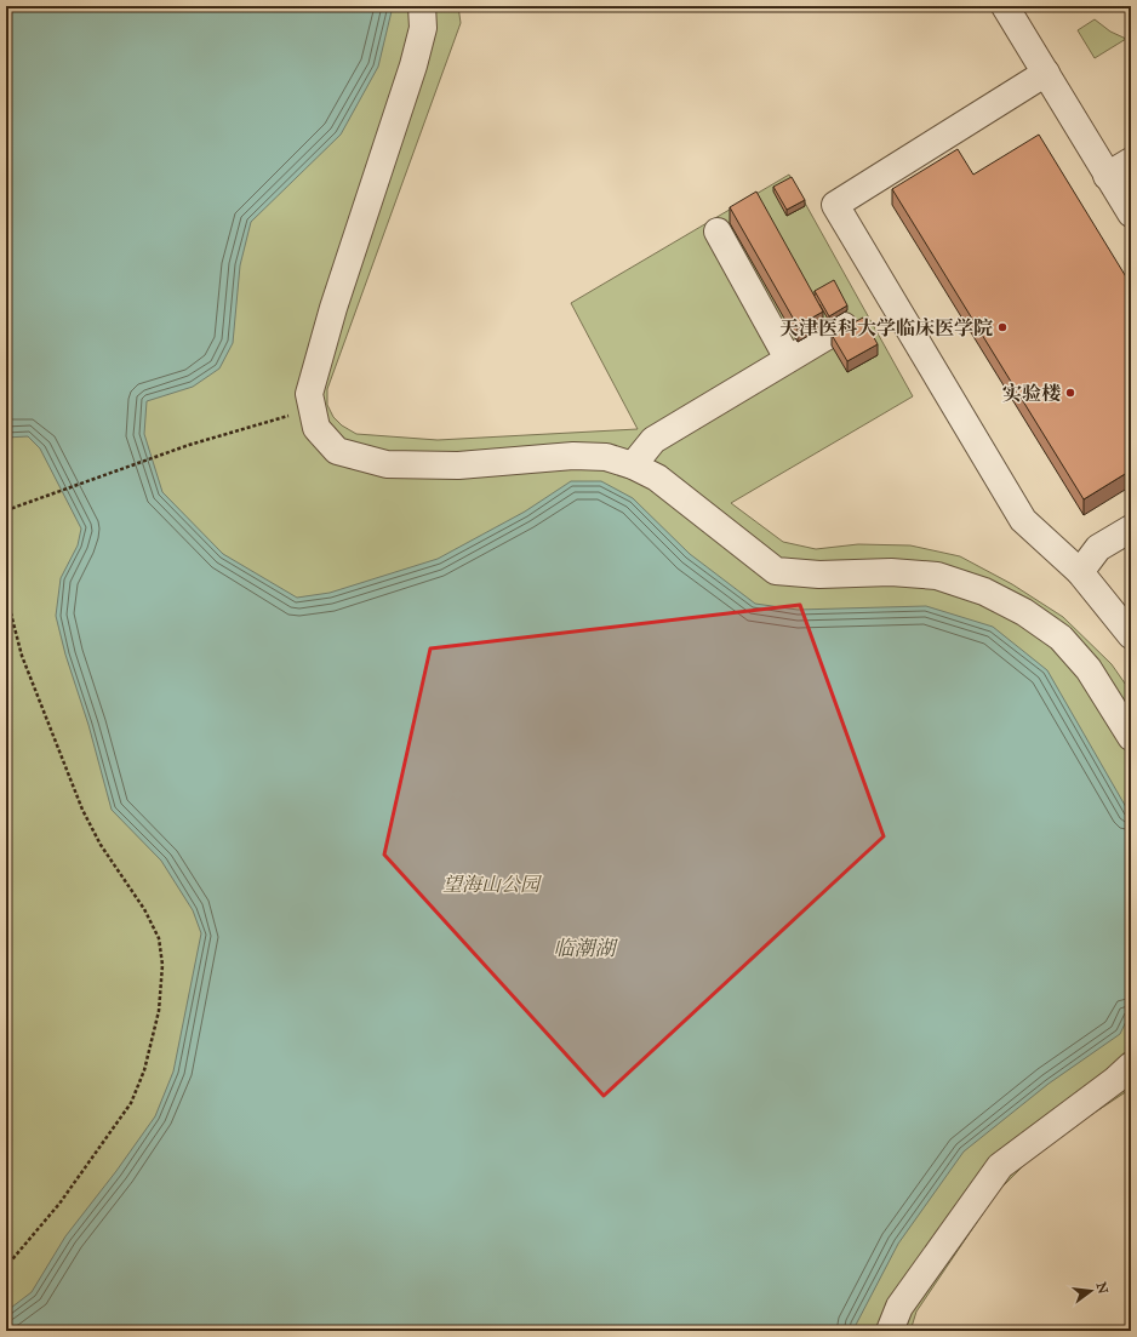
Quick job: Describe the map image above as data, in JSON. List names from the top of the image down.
{
  "water": ["临潮湖"],
  "parks": ["望海山公园"],
  "places": ["天津医科大学临床医学院", "实验楼"],
  "north": "right"
}
